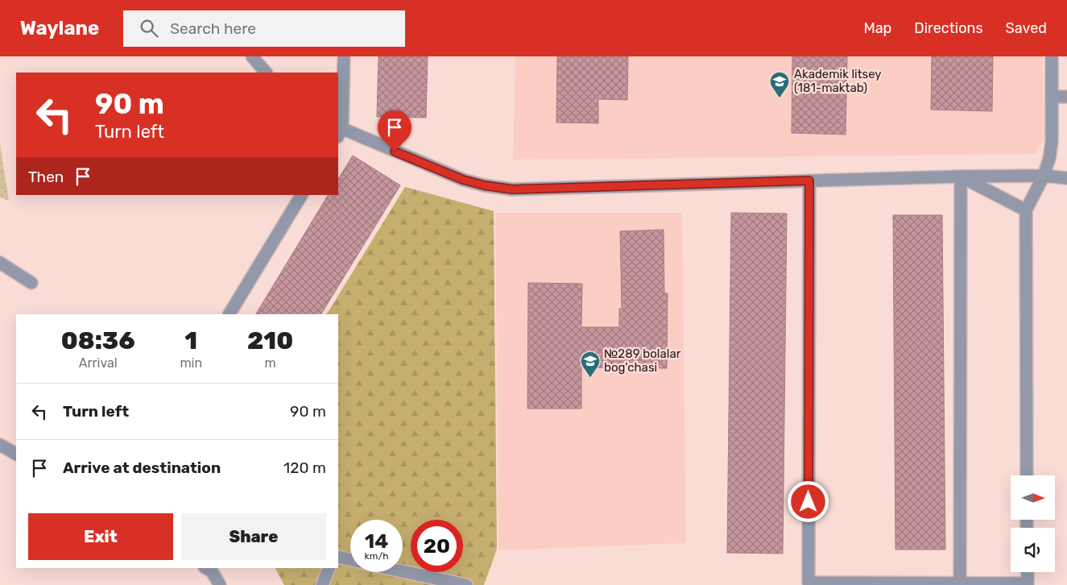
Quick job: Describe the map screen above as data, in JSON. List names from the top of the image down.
{
  "places": {
    "school or university": ["Akademik litsey (181-maktab)", "№289 bolalar bog'chasi"]
  },
  "north": "right",
  "page": {
    "header": "Waylane",
    "search": "Search here",
    "nav": ["Map", "Directions", "Saved"],
    "turn": ["90 m", "Turn left"],
    "then": "Then",
    "eta": [
      "08:36",
      "Arrival",
      "1",
      "min",
      "210",
      "m"
    ],
    "list": [
      {
        "name": "Turn left",
        "value": "90 m"
      },
      {
        "name": "Arrive at destination",
        "value": "120 m"
      }
    ],
    "buttons": ["Exit", "Share"],
    "speed": "14 km/h",
    "limit": "20"
  }
}
